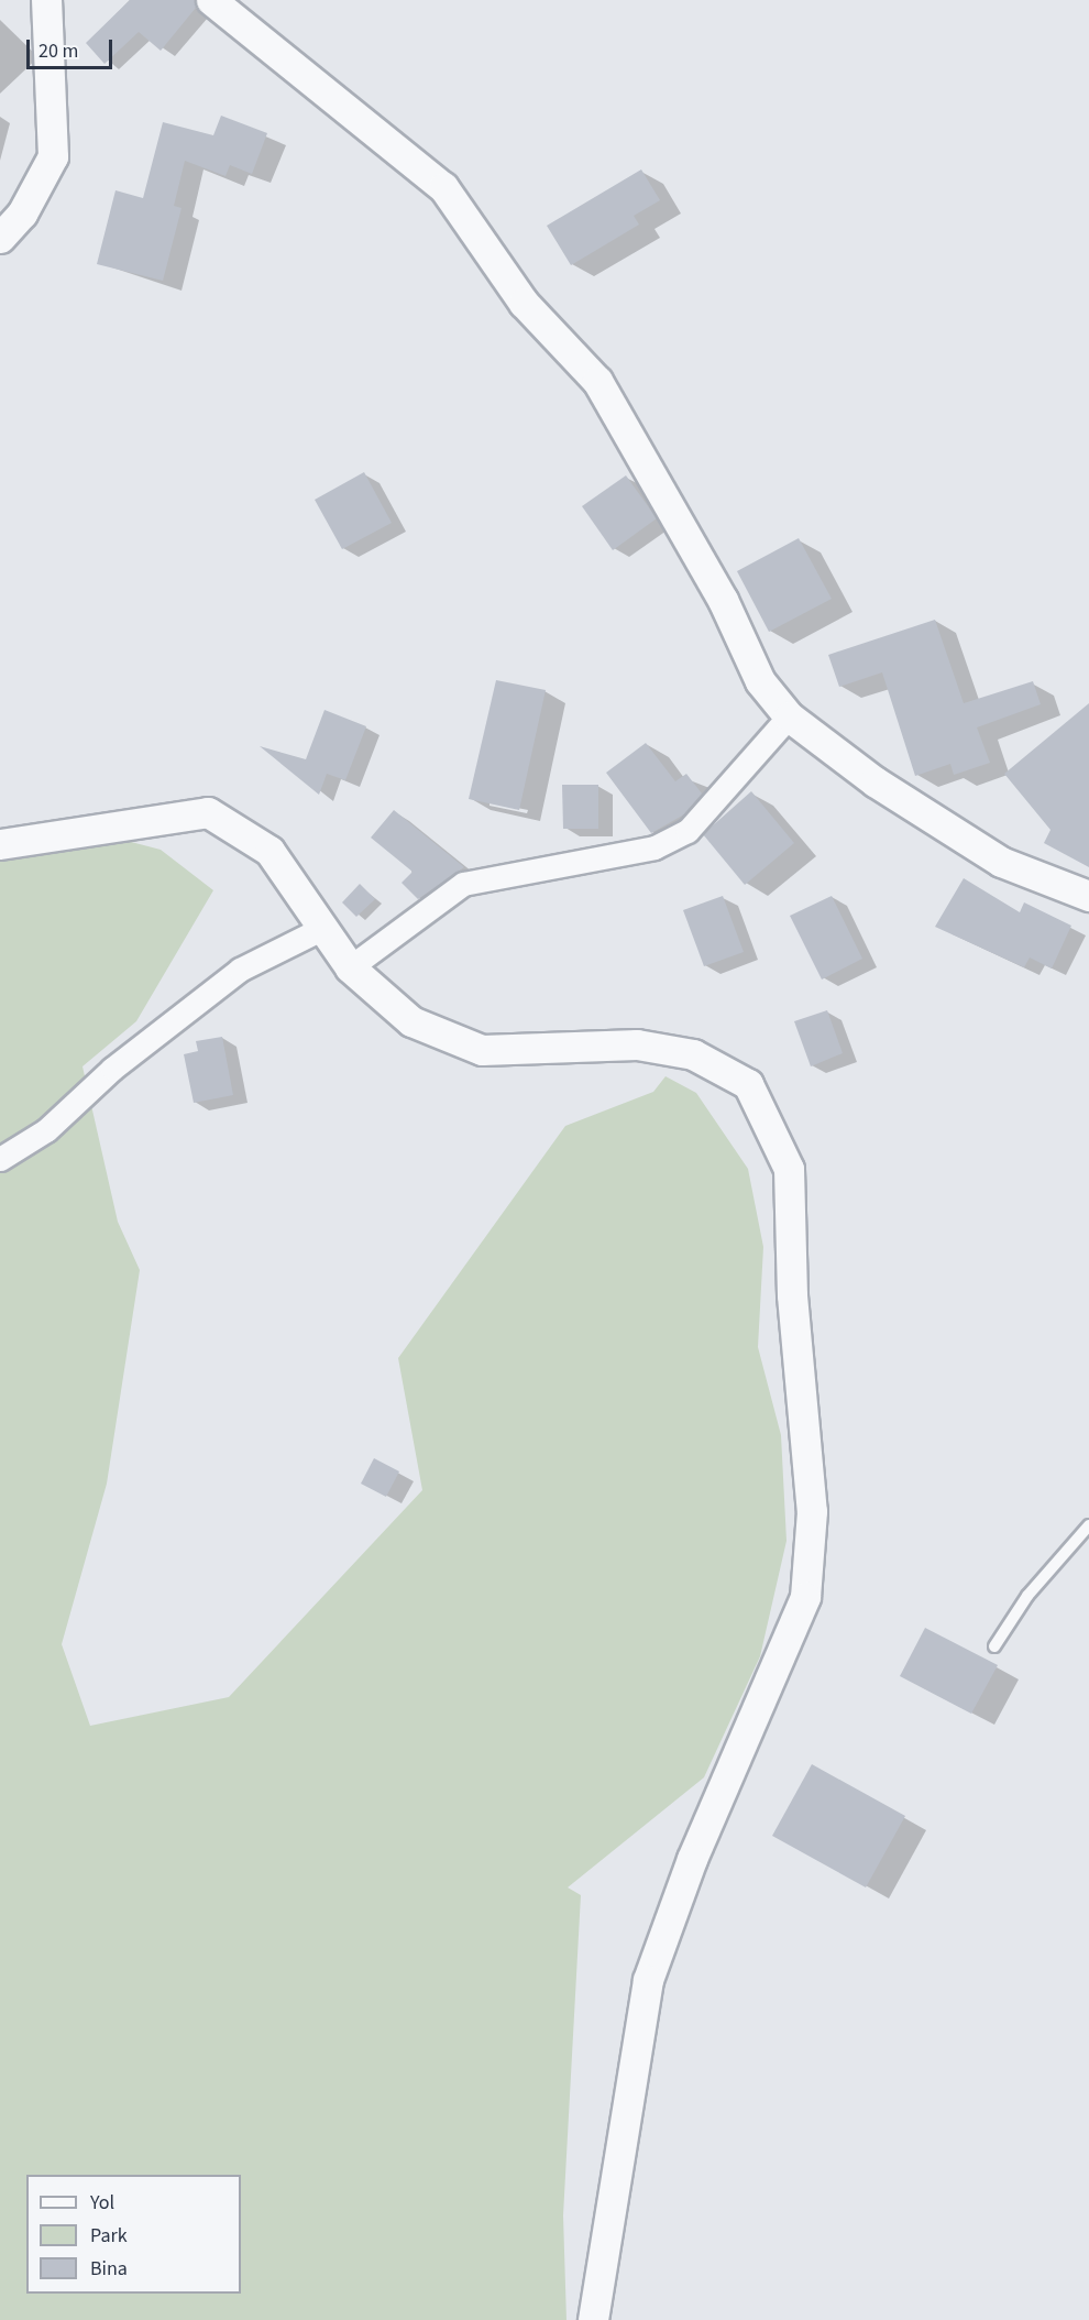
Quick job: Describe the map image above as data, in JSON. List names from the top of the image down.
{
  "legend": ["Yol", "Park", "Bina"],
  "scale_bar": "20 m"
}
